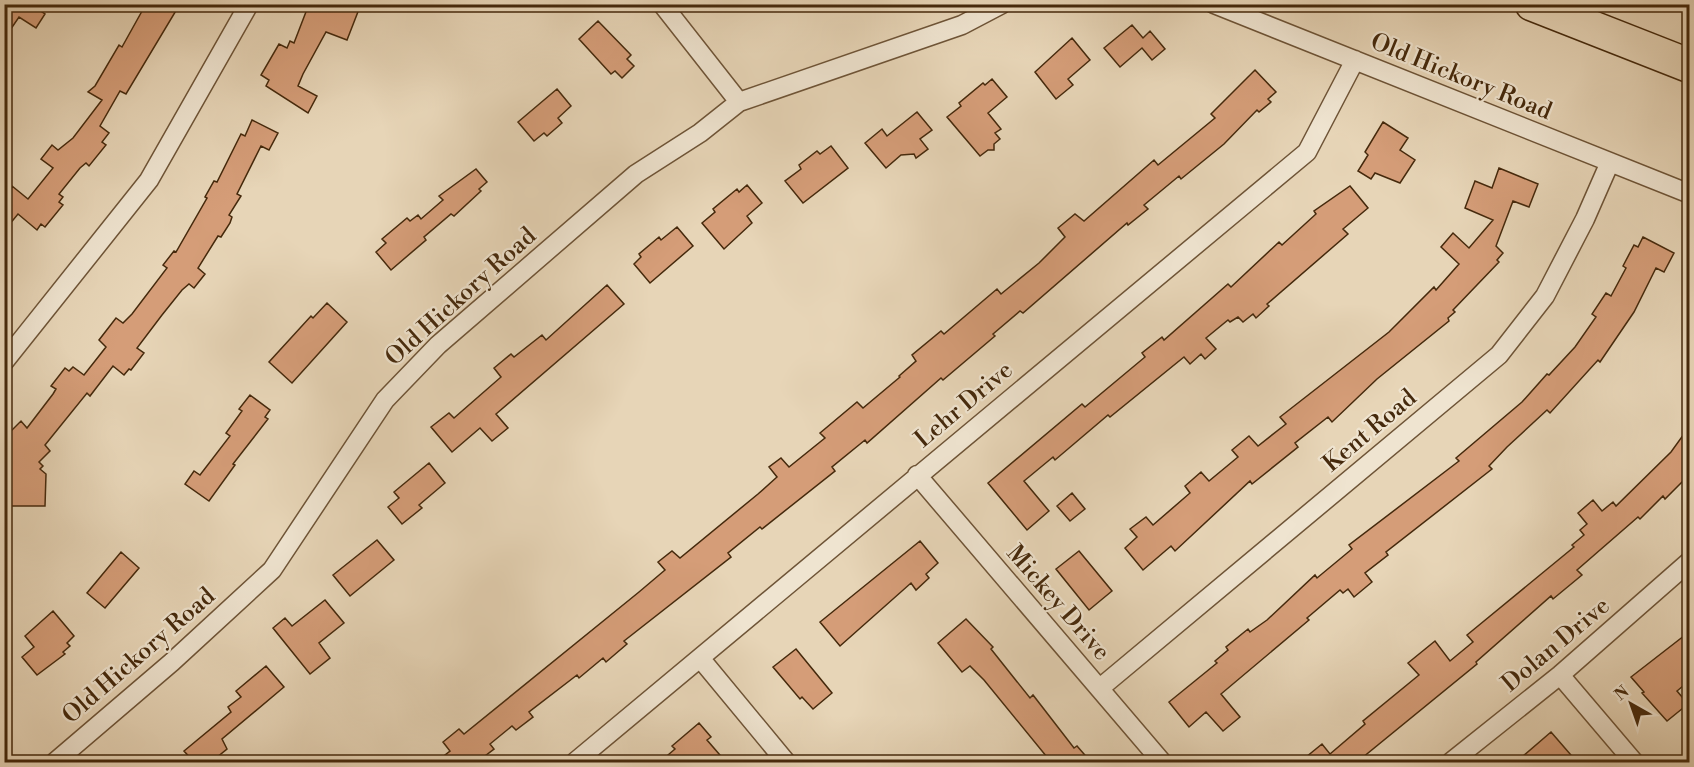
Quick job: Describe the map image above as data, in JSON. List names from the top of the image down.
{
  "streets": {
    "street": [
      "Old Hickory Road",
      "Lehr Drive",
      "Kent Road",
      "Mickey Drive",
      "Dolan Drive"
    ]
  },
  "crossings": [
    ["Old Hickory Road", "Lehr Drive"],
    ["Old Hickory Road", "Kent Road"],
    ["Lehr Drive", "Mickey Drive"],
    ["Kent Road", "Mickey Drive"]
  ],
  "north": "top left"
}
